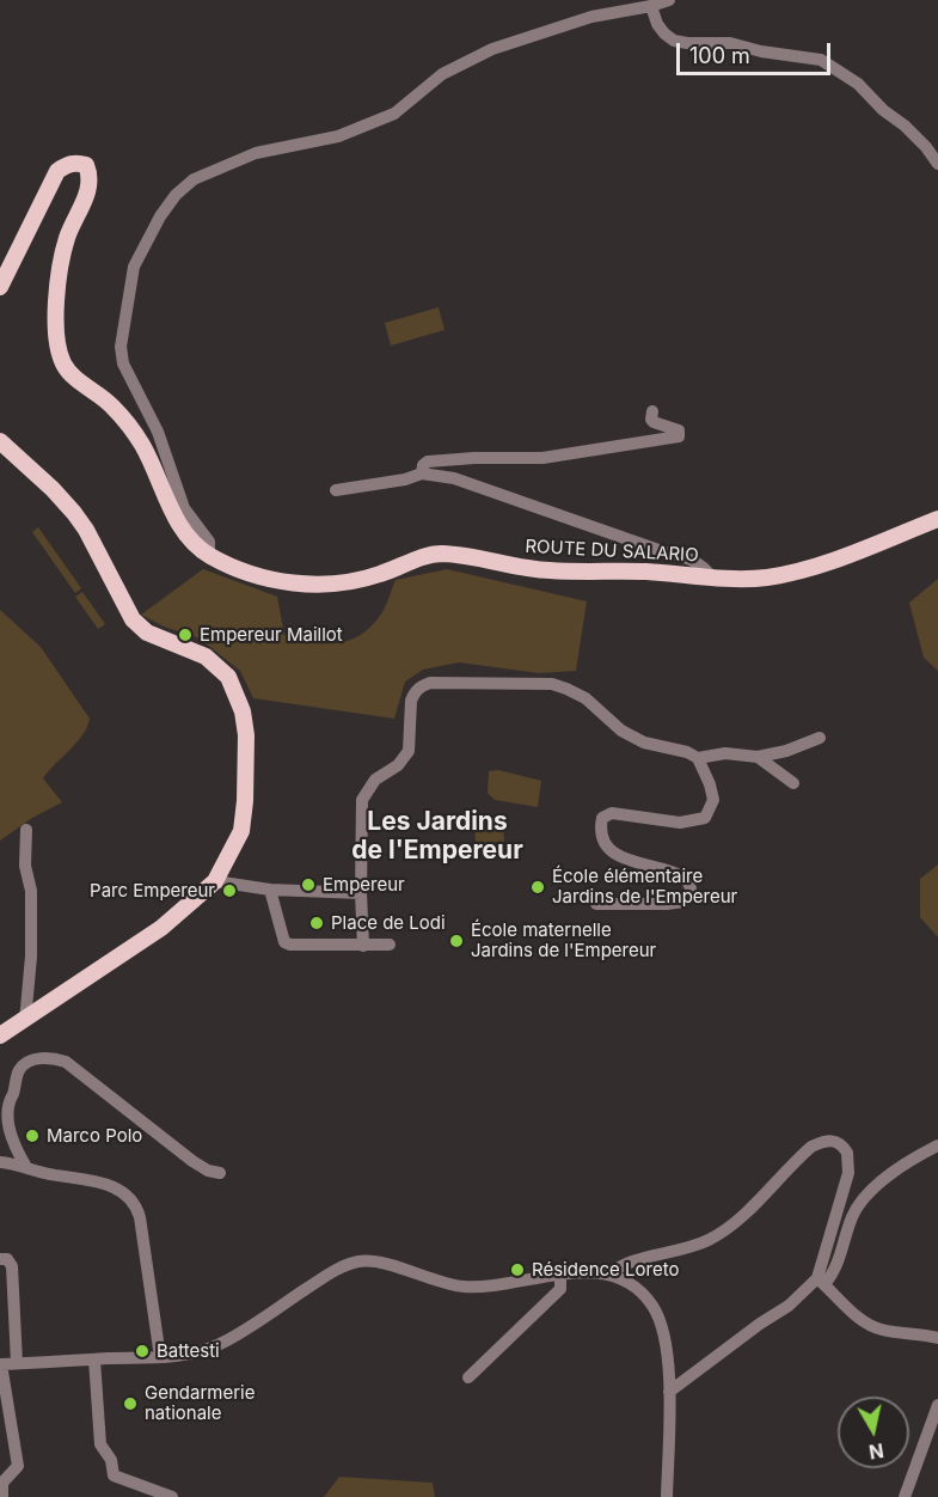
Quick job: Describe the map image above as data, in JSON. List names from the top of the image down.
{
  "streets": {
    "main road": ["ROUTE DU SALARIO"]
  },
  "districts": ["Les Jardins de l'Empereur"],
  "places": [
    "Empereur Maillot",
    "Empereur",
    "École élémentaire Jardins de l'Empereur",
    "Parc Empereur",
    "Place de Lodi",
    "École maternelle Jardins de l'Empereur",
    "Marco Polo",
    "Résidence Loreto",
    "Battesti",
    "Gendarmerie nationale"
  ],
  "scale_bar": "100 m",
  "north": "bottom"
}
